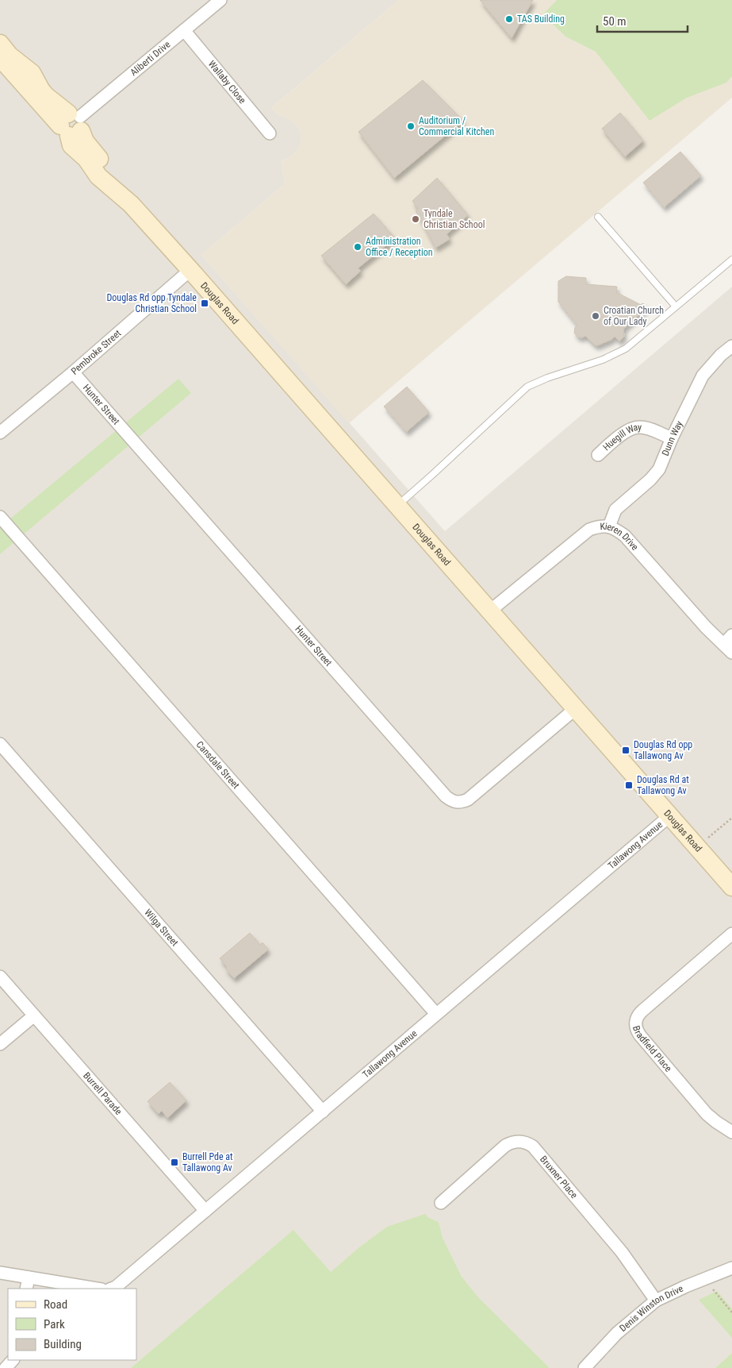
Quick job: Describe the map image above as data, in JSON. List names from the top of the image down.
{
  "streets": {
    "street": [
      "Aliberti Drive",
      "Wallaby Close",
      "Douglas Road",
      "Pembroke Street",
      "Hunter Street",
      "Dunn Way",
      "Huegill Way",
      "Kieren Drive",
      "Cansdale Street",
      "Tallawong Avenue",
      "Wilga Street",
      "Bradfield Place",
      "Burrell Parade",
      "Bruxner Place",
      "Denis Winston Drive"
    ]
  },
  "crossings": [
    ["Aliberti Drive", "Wallaby Close"],
    ["Aliberti Drive", "Douglas Road"],
    ["Douglas Road", "Pembroke Street"],
    ["Douglas Road", "Hunter Street"],
    ["Douglas Road", "Kieren Drive"],
    ["Douglas Road", "Tallawong Avenue"],
    ["Pembroke Street", "Hunter Street"],
    ["Dunn Way", "Huegill Way"],
    ["Dunn Way", "Kieren Drive"],
    ["Cansdale Street", "Tallawong Avenue"],
    ["Tallawong Avenue", "Wilga Street"],
    ["Tallawong Avenue", "Burrell Parade"],
    ["Bruxner Place", "Denis Winston Drive"]
  ],
  "places": {
    "other": [
      "TAS Building",
      "Auditorium / Commercial Kitchen",
      "Tyndale Christian School",
      "Administration Office / Reception",
      "Croatian Church of Our Lady"
    ],
    "transit": [
      "Douglas Rd opp Tyndale Christian School",
      "Douglas Rd opp Tallawong Av",
      "Douglas Rd at Tallawong Av",
      "Burrell Pde at Tallawong Av"
    ]
  },
  "legend": ["Road", "Park", "Building"],
  "scale_bar": "50 m"
}
